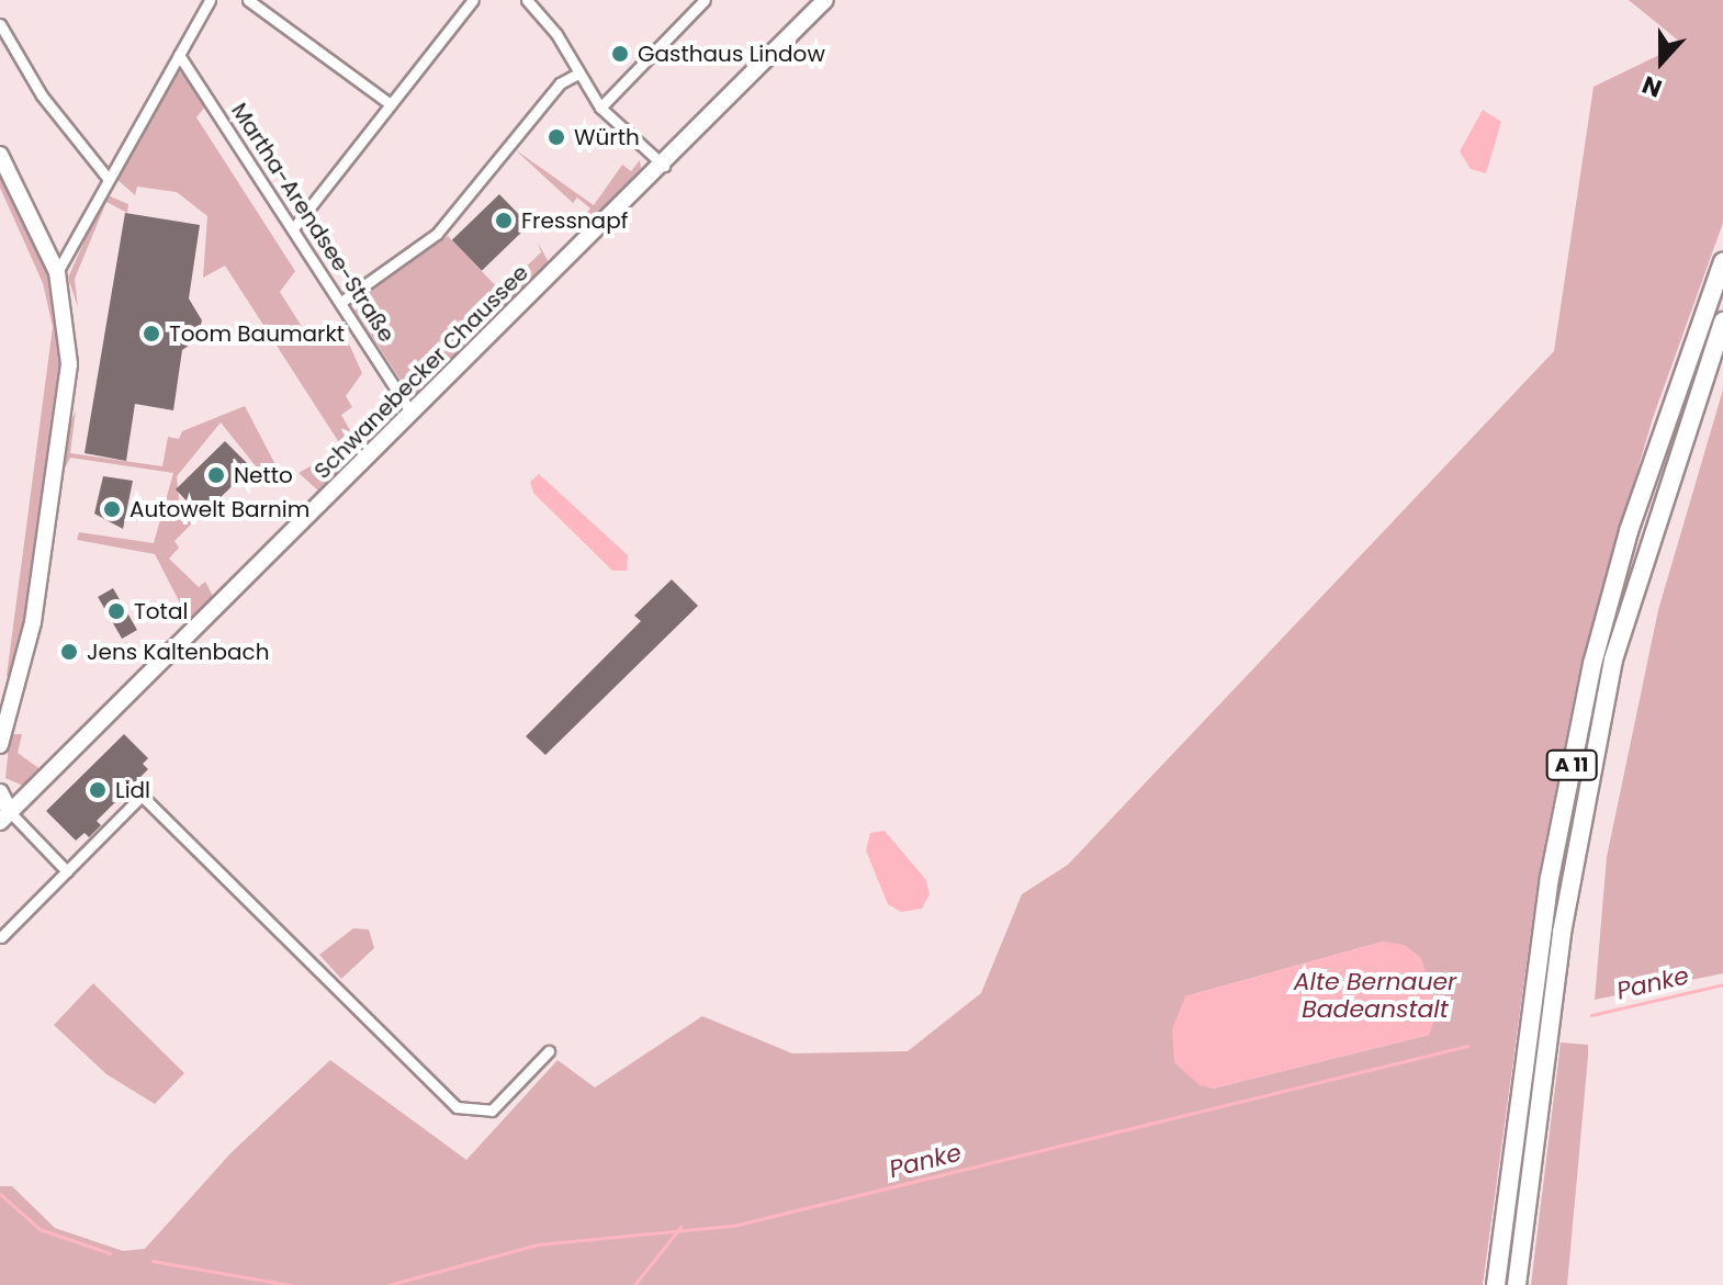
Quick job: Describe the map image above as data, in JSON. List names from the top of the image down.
{
  "streets": {
    "highway": ["A 11"],
    "main road": ["Schwanebecker Chaussee"],
    "street": ["Martha-Arendsee-Straße"]
  },
  "crossings": [
    ["Martha-Arendsee-Straße", "Schwanebecker Chaussee"]
  ],
  "water": ["Alte Bernauer Badeanstalt", "Panke"],
  "places": [
    "Gasthaus Lindow",
    "Würth",
    "Fressnapf",
    "Toom Baumarkt",
    "Netto",
    "Autowelt Barnim",
    "Total",
    "Jens Kaltenbach",
    "Lidl"
  ],
  "north": "bottom"
}
